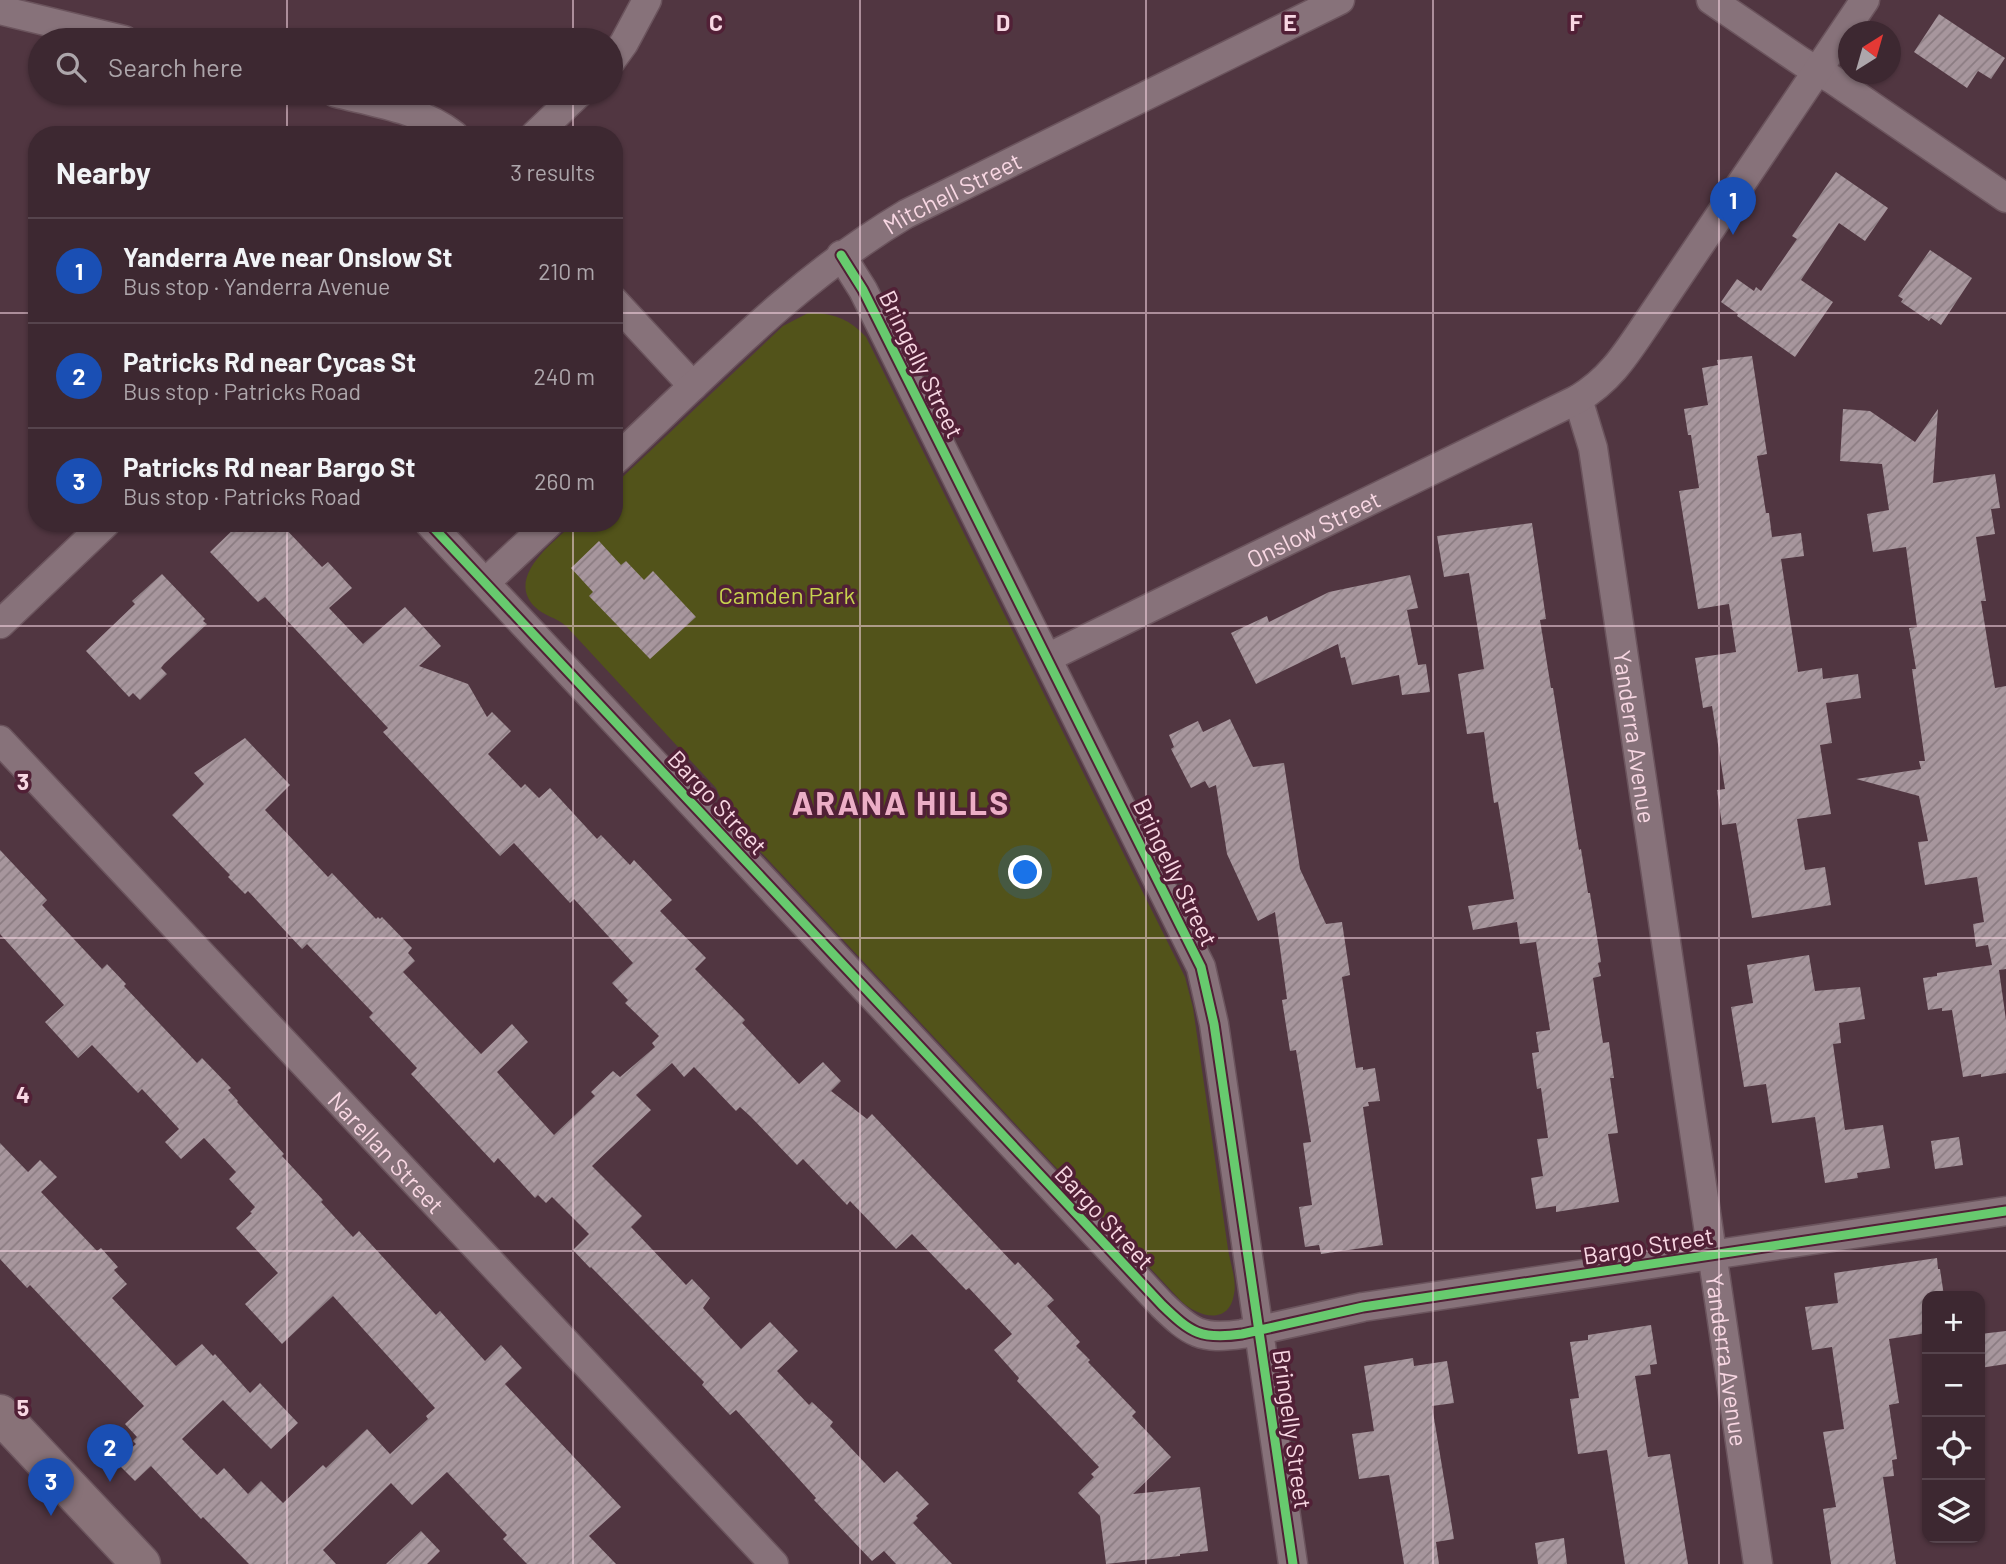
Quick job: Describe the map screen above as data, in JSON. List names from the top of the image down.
{
  "streets": {
    "street": [
      "Mitchell Street",
      "Bringelly Street",
      "Onslow Street",
      "Yanderra Avenue",
      "Bargo Street",
      "Narellan Street"
    ]
  },
  "crossings": [
    ["Mitchell Street", "Bringelly Street"],
    ["Bringelly Street", "Onslow Street"],
    ["Bringelly Street", "Bargo Street"],
    ["Onslow Street", "Yanderra Avenue"],
    ["Yanderra Avenue", "Bargo Street"]
  ],
  "districts": ["ARANA HILLS"],
  "parks": ["Camden Park"],
  "north": "top right",
  "page": {
    "search": "Search here",
    "heading": ["Nearby", "3 results"],
    "pins": ["1", "2", "3"],
    "list": [
      {
        "mark": "1",
        "name": "Yanderra Ave near Onslow St",
        "note": "Bus stop · Yanderra Avenue",
        "value": "210 m"
      },
      {
        "mark": "2",
        "name": "Patricks Rd near Cycas St",
        "note": "Bus stop · Patricks Road",
        "value": "240 m"
      },
      {
        "mark": "3",
        "name": "Patricks Rd near Bargo St",
        "note": "Bus stop · Patricks Road",
        "value": "260 m"
      }
    ],
    "map_buttons": ["+", "−"]
  },
  "grid": {
    "columns": [
      "C",
      "D",
      "E",
      "F"
    ],
    "rows": ["3", "4", "5"]
  }
}
